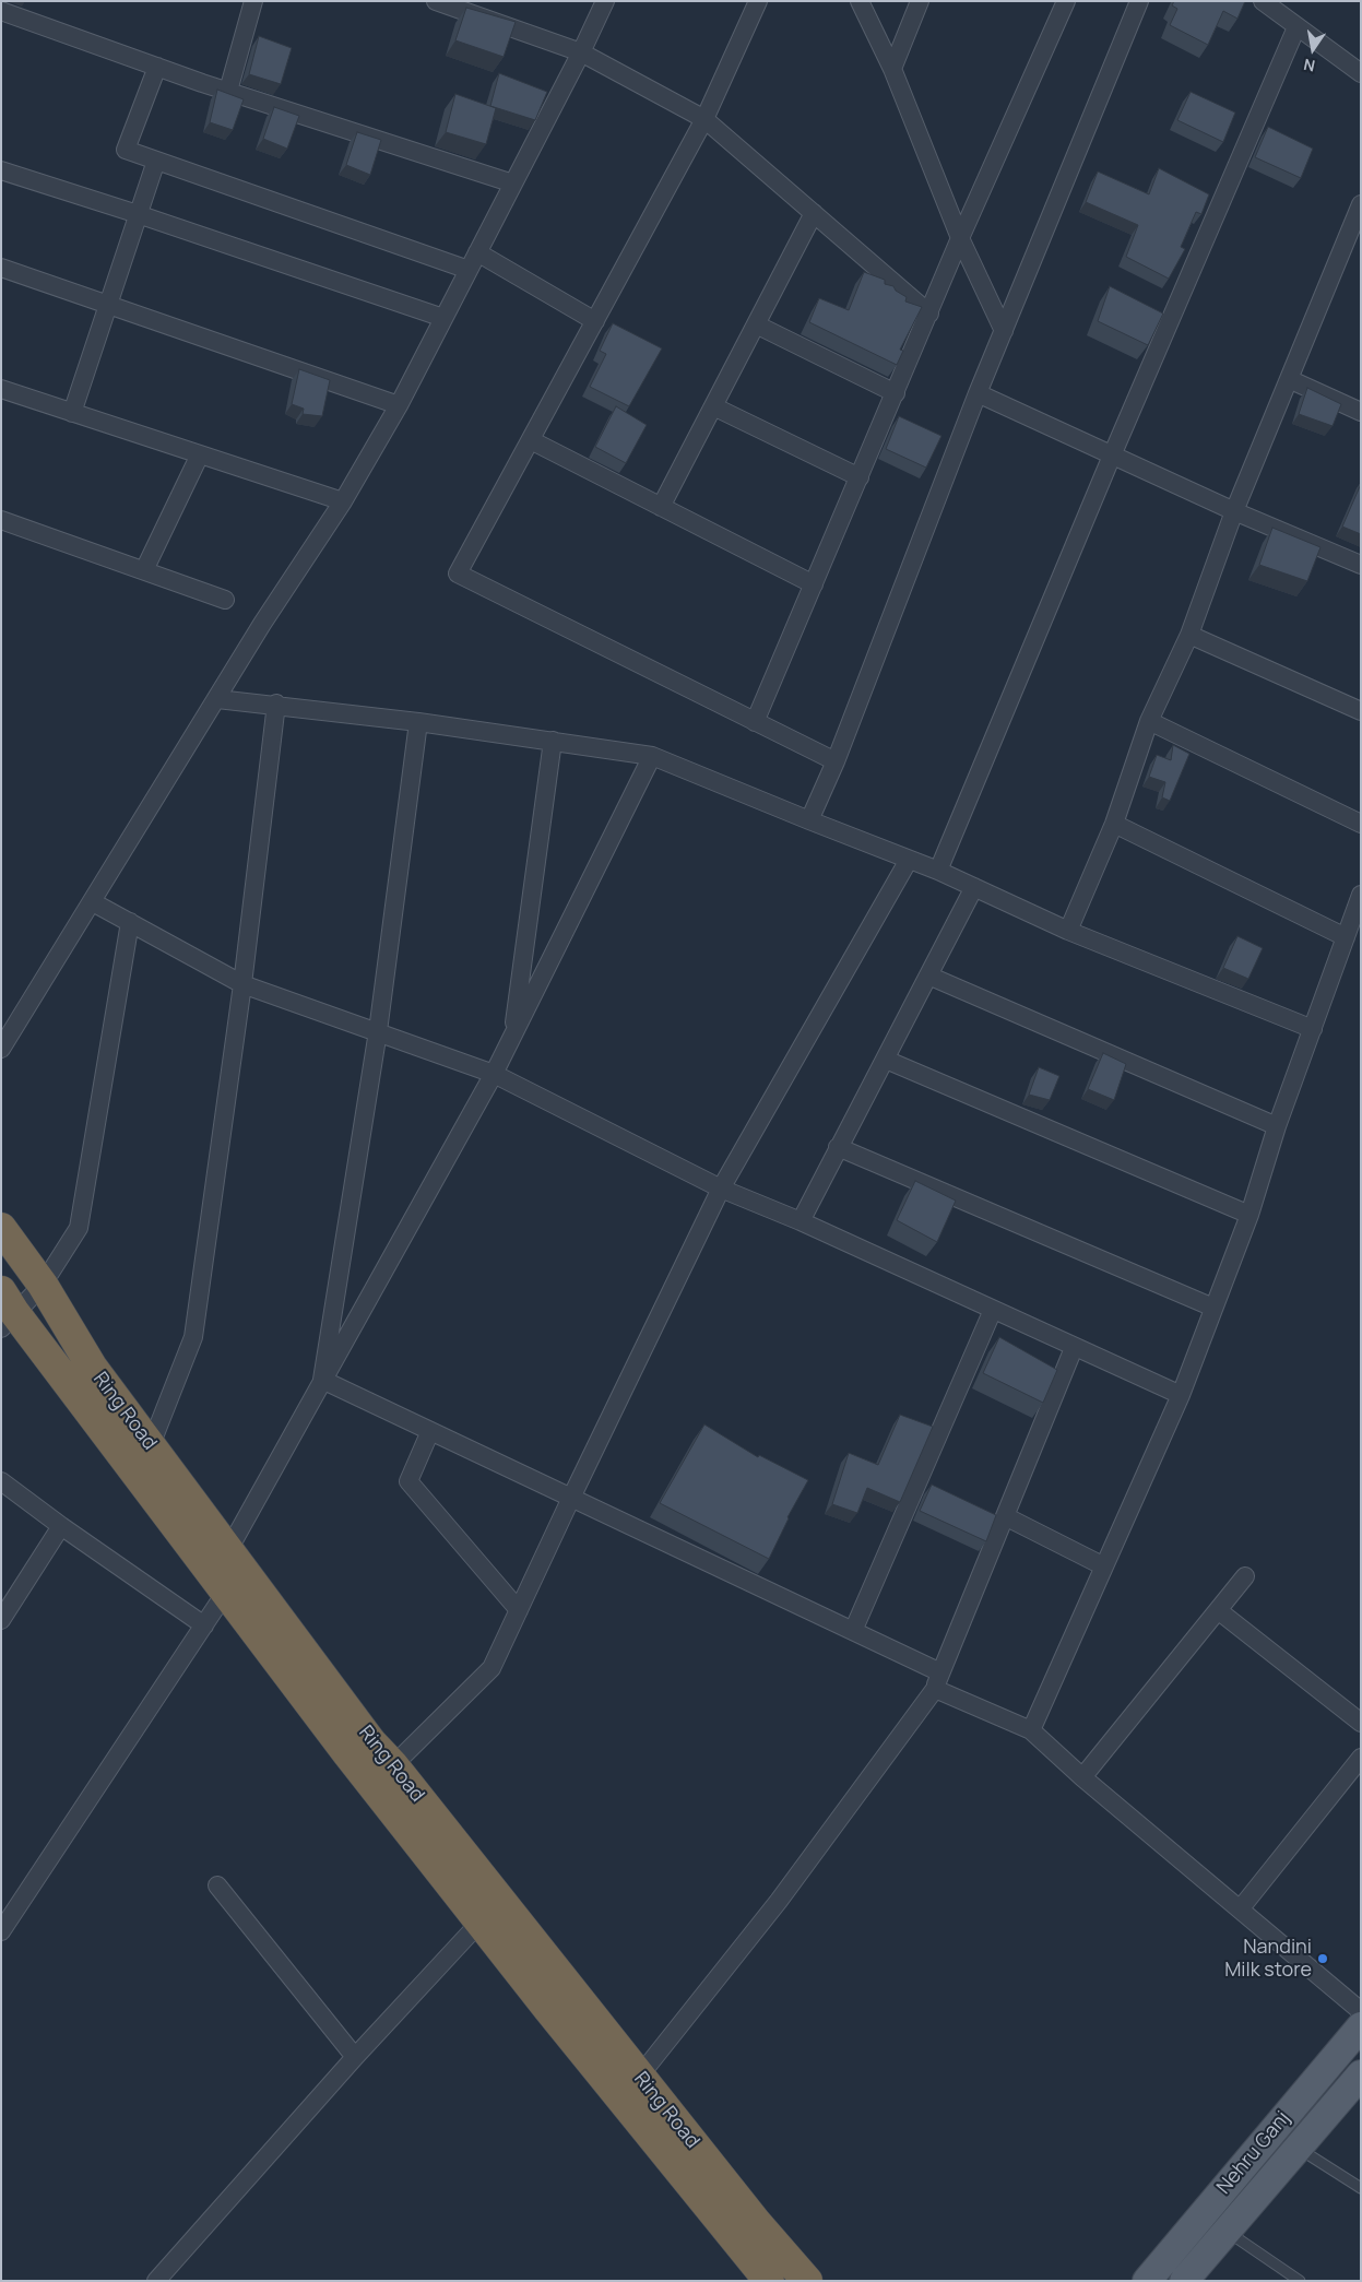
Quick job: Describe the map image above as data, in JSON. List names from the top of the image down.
{
  "streets": {
    "highway": ["Ring Road"],
    "main road": ["Nehru Ganj"]
  },
  "places": ["Nandini Milk store"],
  "north": "bottom"
}
